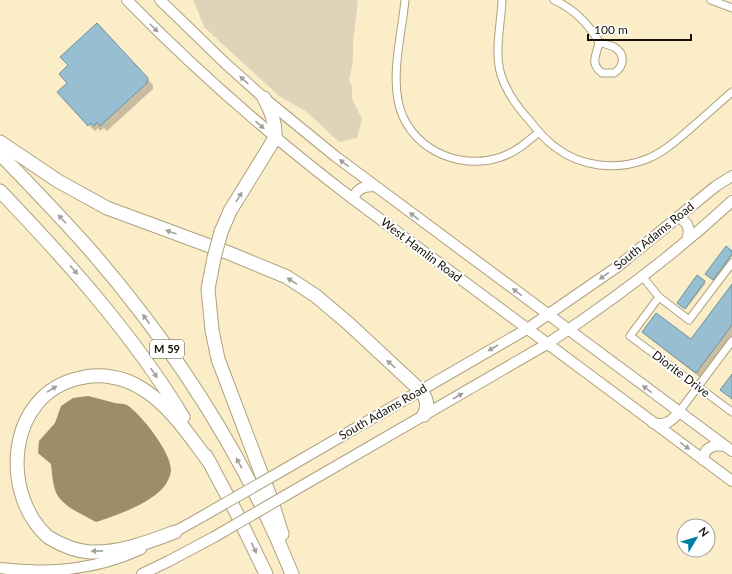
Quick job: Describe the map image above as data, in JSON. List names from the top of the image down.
{
  "streets": {
    "highway": ["M 59"],
    "main road": ["South Adams Road", "West Hamlin Road"],
    "street": ["Diorite Drive"]
  },
  "crossings": [
    ["South Adams Road", "West Hamlin Road"]
  ],
  "scale_bar": "100 m",
  "north": "top right"
}
